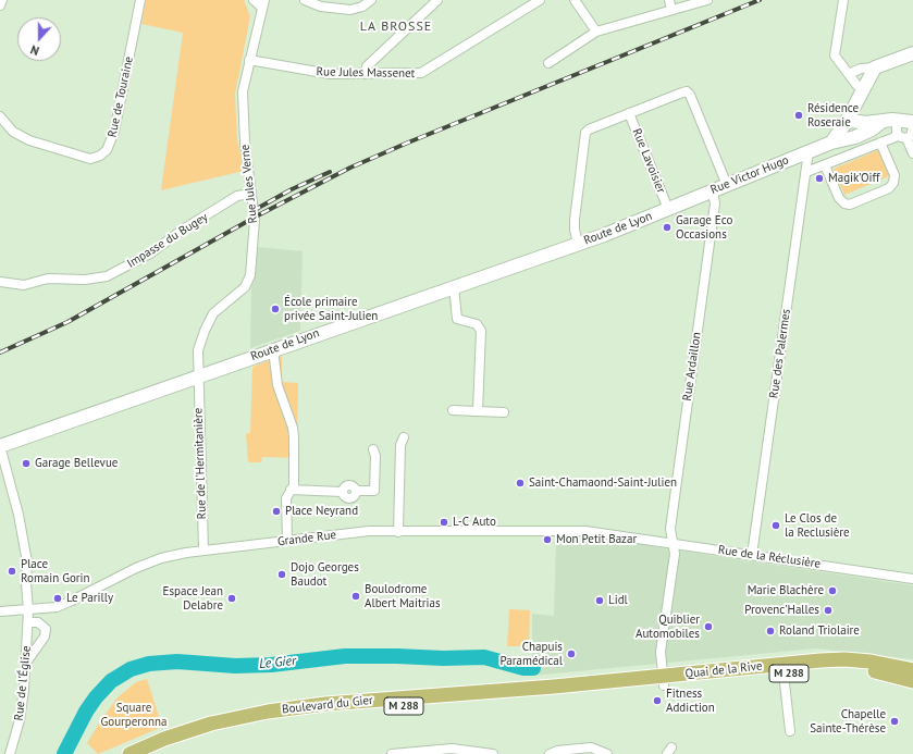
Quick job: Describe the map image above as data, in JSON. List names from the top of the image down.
{
  "streets": {
    "main road": [
      "Rue Victor Hugo",
      "Route de Lyon",
      "Quai de la Rive",
      "M 288",
      "Boulevard du Gier"
    ],
    "street": [
      "Rue Jules Massenet",
      "Rue de Touraine",
      "Rue Lavoisier",
      "Rue Jules Verne",
      "Impasse du Bugey",
      "Rue des Palermes",
      "Rue Ardaillon",
      "Rue de l'Hermitanière",
      "Grande Rue",
      "Rue de la Réclusière",
      "Rue de l'Église"
    ]
  },
  "crossings": [
    ["Rue Jules Massenet", "Rue Jules Verne"],
    ["Rue Lavoisier", "Rue Victor Hugo"],
    ["Rue Lavoisier", "Route de Lyon"],
    ["Rue Victor Hugo", "Route de Lyon"],
    ["Rue Victor Hugo", "Rue des Palermes"],
    ["Rue Victor Hugo", "Rue Ardaillon"],
    ["Rue Jules Verne", "Route de Lyon"],
    ["Rue Jules Verne", "Impasse du Bugey"],
    ["Rue Jules Verne", "Rue de l'Hermitanière"],
    ["Route de Lyon", "Rue de l'Hermitanière"],
    ["Route de Lyon", "Rue de l'Église"],
    ["Rue des Palermes", "Rue de la Réclusière"],
    ["Rue Ardaillon", "Rue de la Réclusière"],
    ["Rue Ardaillon", "Quai de la Rive"],
    ["Rue Ardaillon", "Boulevard du Gier"],
    ["Rue de l'Hermitanière", "Grande Rue"],
    ["Grande Rue", "Rue de la Réclusière"],
    ["Grande Rue", "Rue de l'Église"],
    ["Quai de la Rive", "Boulevard du Gier"]
  ],
  "districts": ["LA BROSSE"],
  "water": ["Le Gier"],
  "parks": ["Square Gourperonna"],
  "places": [
    "Résidence Roseraie",
    "Magik’Oiff",
    "Garage Eco Occasions",
    "École primaire privée Saint-Julien",
    "Garage Bellevue",
    "Saint-Chamaond-Saint-Julien",
    "Place Neyrand",
    "L-C Auto",
    "Le Clos de la Reclusière",
    "Mon Petit Bazar",
    "Place Romain Gorin",
    "Dojo Georges Baudot",
    "Marie Blachère",
    "Boulodrome Albert Maitrias",
    "Le Parilly",
    "Espace Jean Delabre",
    "Lidl",
    "Provenc'Halles",
    "Quiblier Automobiles",
    "Roland Triolaire",
    "Chapuis Paramédical",
    "Fitness Addiction",
    "Chapelle Sainte-Thérèse"
  ],
  "north": "bottom"
}
